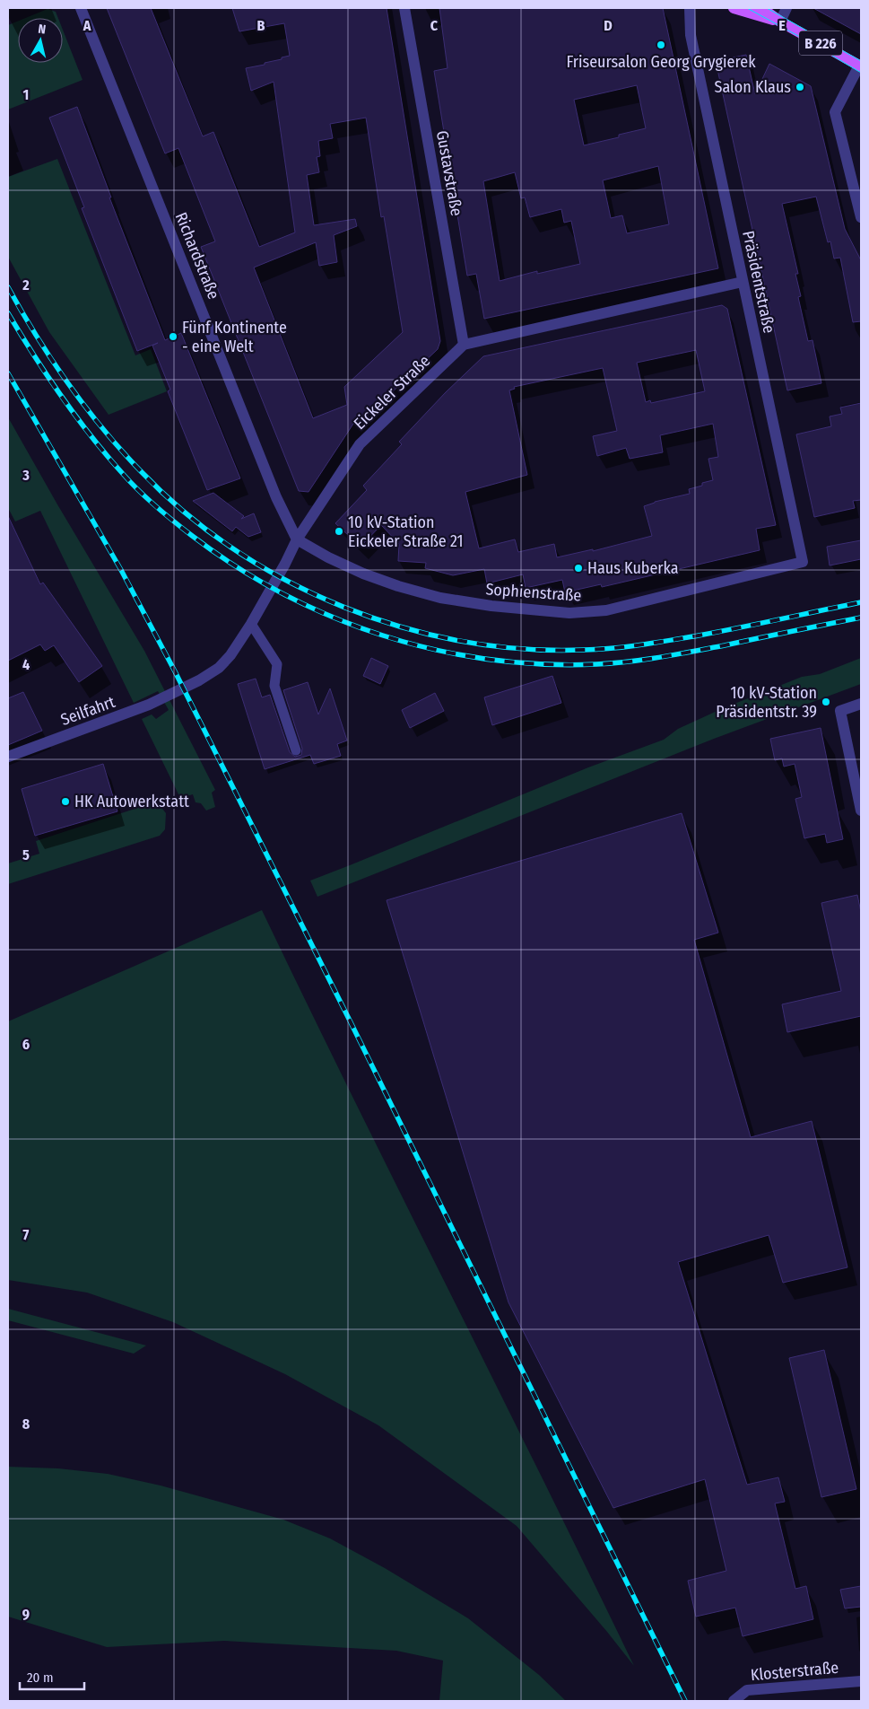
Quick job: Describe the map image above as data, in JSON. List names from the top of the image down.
{
  "streets": {
    "main road": ["B 226"],
    "street": [
      "Gustavstraße",
      "Richardstraße",
      "Präsidentstraße",
      "Eickeler Straße",
      "Sophienstraße",
      "Seilfahrt",
      "Klosterstraße"
    ]
  },
  "crossings": [
    ["Gustavstraße", "Eickeler Straße"],
    ["Richardstraße", "Eickeler Straße"],
    ["Richardstraße", "Sophienstraße"],
    ["Präsidentstraße", "Sophienstraße"],
    ["Eickeler Straße", "Sophienstraße"],
    ["Eickeler Straße", "Seilfahrt"]
  ],
  "places": [
    "Friseursalon Georg Grygierek",
    "Salon Klaus",
    "Fünf Kontinente - eine Welt",
    "10 kV-Station Eickeler Straße 21",
    "Haus Kuberka",
    "10 kV-Station Präsidentstr. 39",
    "HK Autowerkstatt"
  ],
  "scale_bar": "20 m",
  "north": "top",
  "grid": {
    "columns": [
      "A",
      "B",
      "C",
      "D",
      "E"
    ],
    "rows": [
      "1",
      "2",
      "3",
      "4",
      "5",
      "6",
      "7",
      "8",
      "9"
    ]
  }
}
